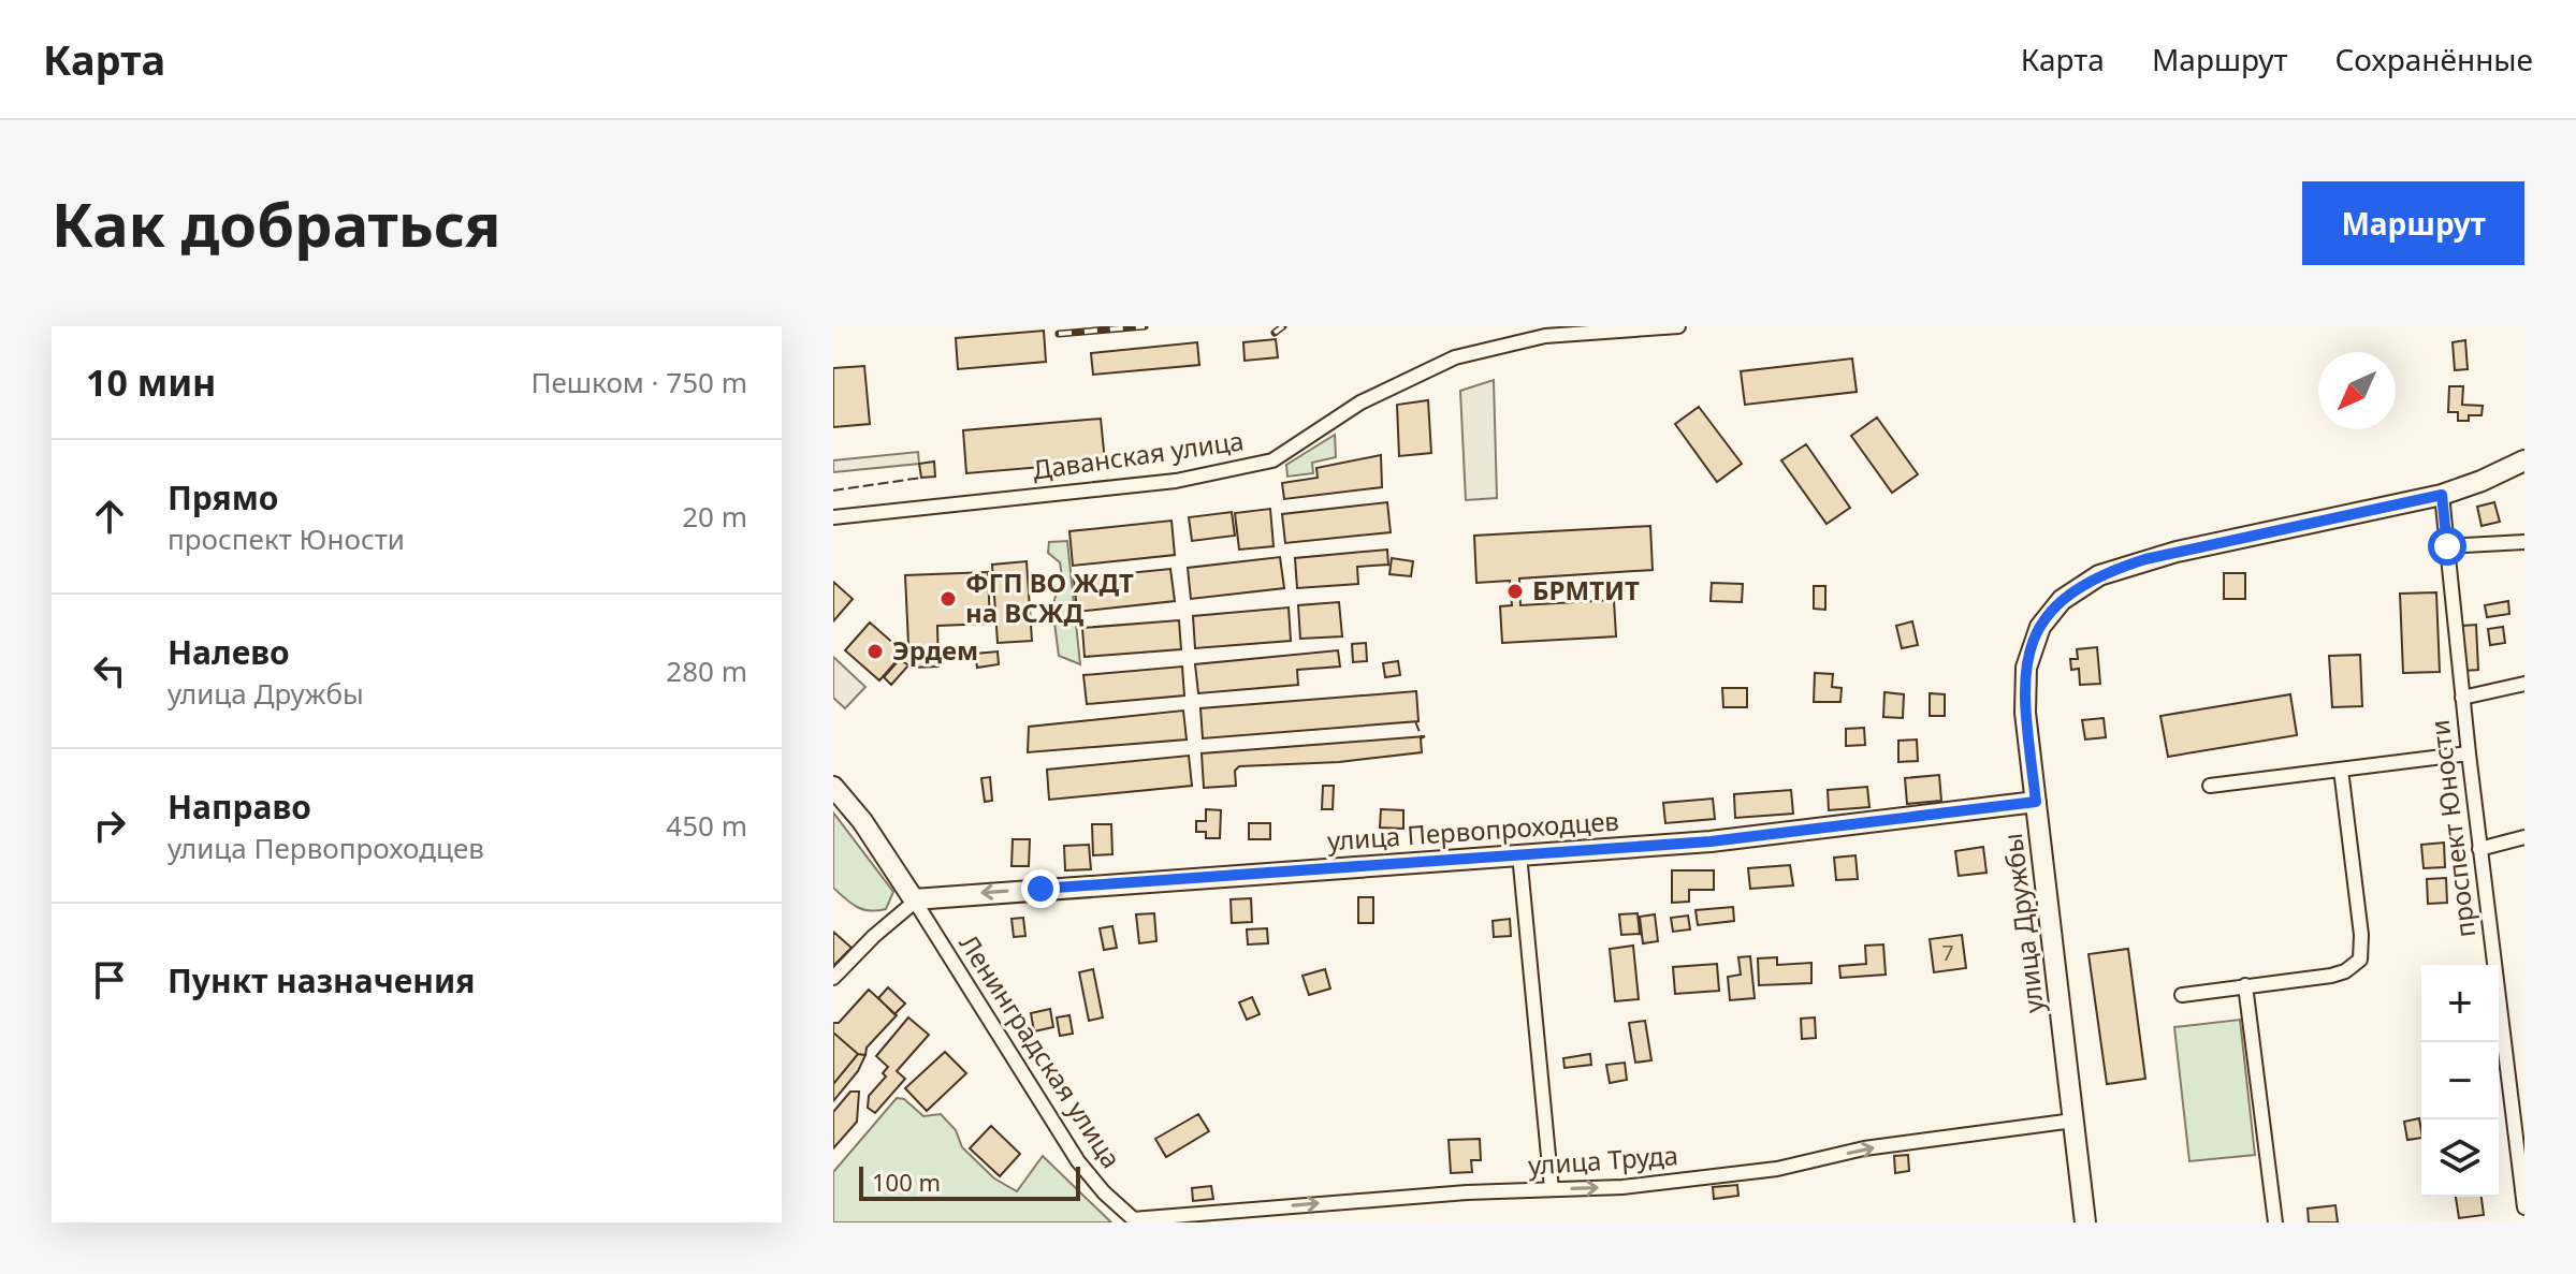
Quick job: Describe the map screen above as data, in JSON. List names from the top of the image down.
{
  "streets": {
    "street": [
      "Даванская улица",
      "проспект Юности",
      "улица Первопроходцев",
      "улица Дружбы",
      "Ленинградская улица",
      "улица Труда"
    ]
  },
  "crossings": [
    ["проспект Юности", "улица Дружбы"],
    ["улица Первопроходцев", "улица Дружбы"],
    ["улица Первопроходцев", "Ленинградская улица"],
    ["улица Дружбы", "улица Труда"],
    ["Ленинградская улица", "улица Труда"]
  ],
  "one_way": ["улица Первопроходцев", "улица Труда"],
  "places": ["БРМТИТ", "ФГП ВО ЖДТ на ВСЖД", "Эрдем"],
  "house_numbers": ["7"],
  "scale_bar": "100 m",
  "north": "bottom left",
  "page": {
    "header": "Карта",
    "nav": ["Карта", "Маршрут", "Сохранённые"],
    "buttons": "Маршрут",
    "title": "Как добраться",
    "heading": ["10 мин", "Пешком · 750 m"],
    "list": [
      ["Прямо", "проспект Юности", "20 m"],
      ["Налево", "улица Дружбы", "280 m"],
      ["Направо", "улица Первопроходцев", "450 m"],
      "Пункт назначения"
    ],
    "map_buttons": ["+", "−"],
    "scale": "100 m"
  }
}
